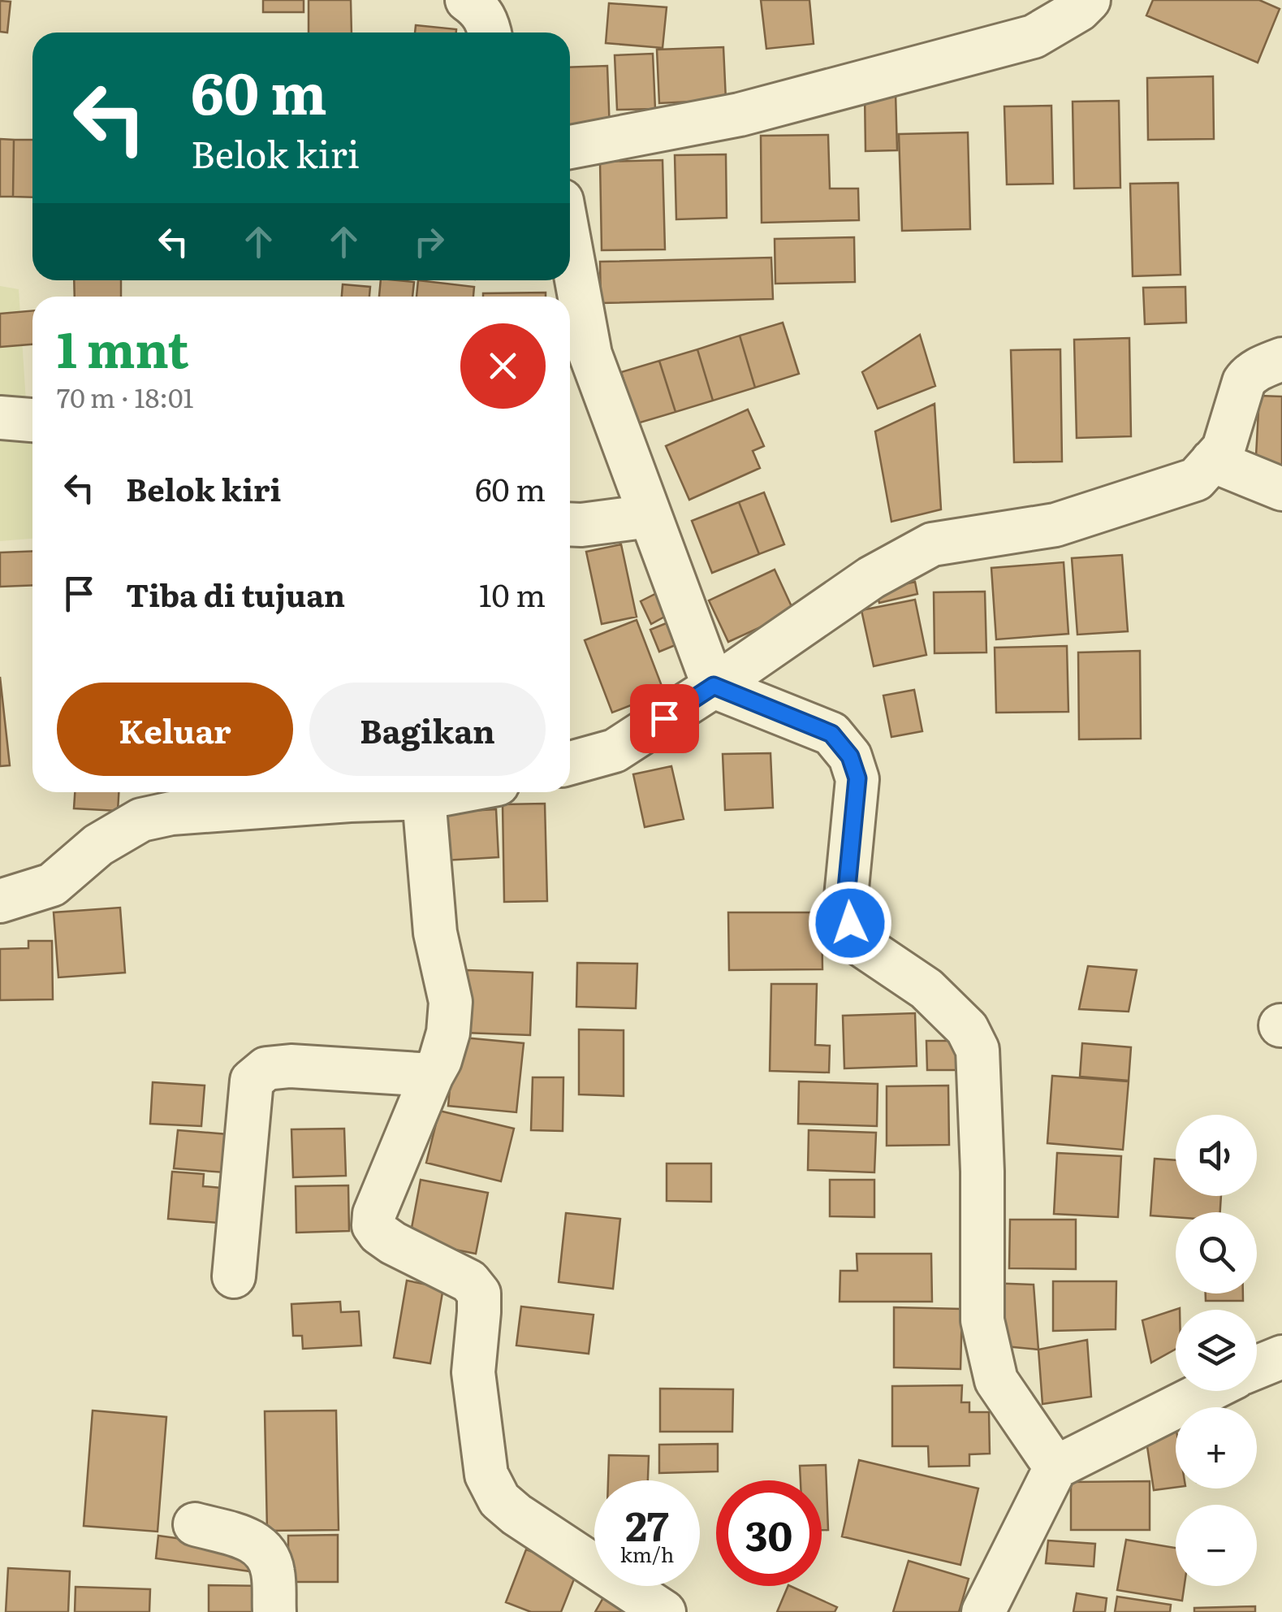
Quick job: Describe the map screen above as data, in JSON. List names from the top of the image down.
{
  "page": {
    "turn": ["60 m", "Belok kiri"],
    "heading": ["1 mnt", "70 m · 18:01"],
    "list": [
      {
        "name": "Belok kiri",
        "value": "60 m"
      },
      {
        "name": "Tiba di tujuan",
        "value": "10 m"
      }
    ],
    "buttons": ["Keluar", "Bagikan"],
    "map_buttons": ["+", "−"],
    "speed": "27 km/h",
    "limit": "30"
  }
}
